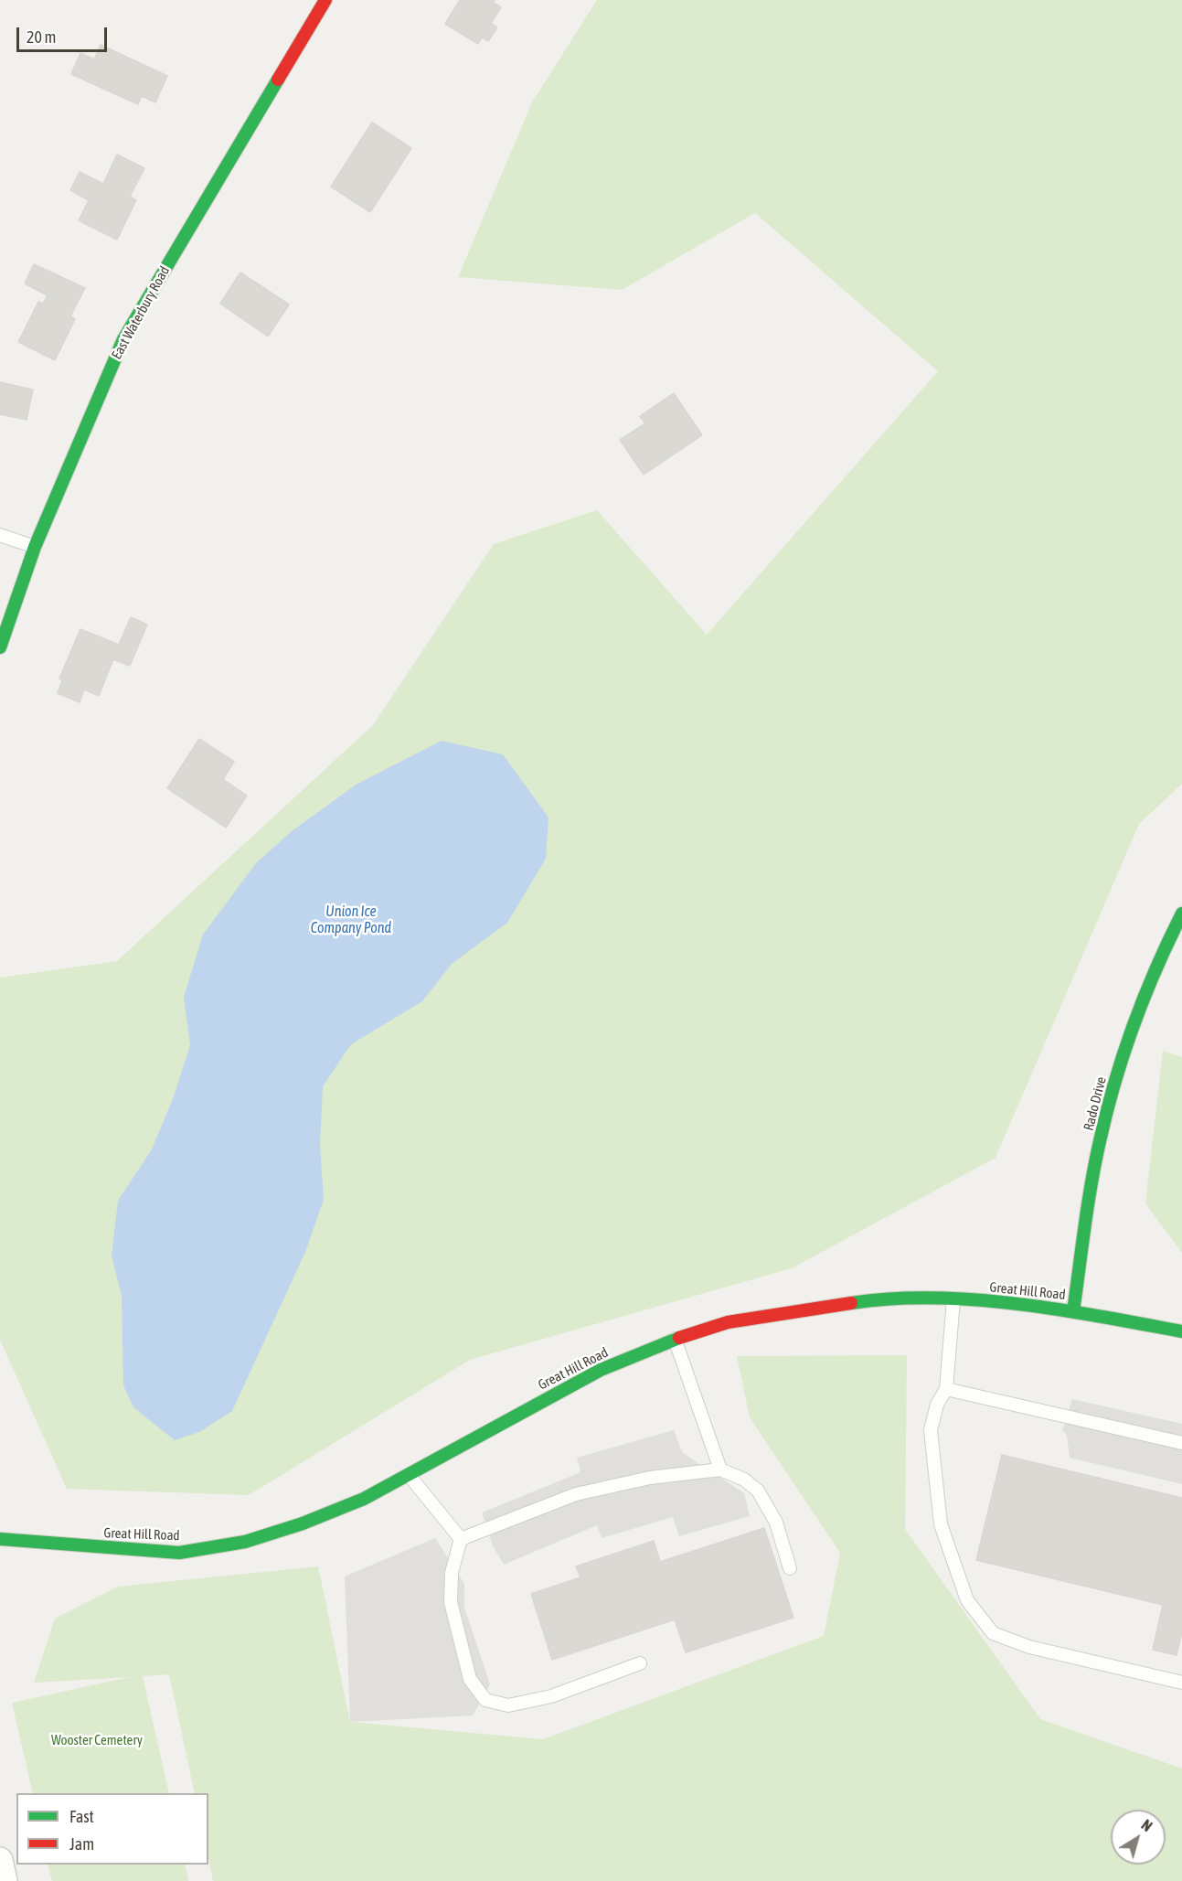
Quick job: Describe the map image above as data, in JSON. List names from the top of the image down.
{
  "streets": {
    "street": ["East Waterbury Road", "Rado Drive", "Great Hill Road"]
  },
  "crossings": [
    ["Rado Drive", "Great Hill Road"]
  ],
  "water": ["Union Ice Company Pond"],
  "parks": ["Wooster Cemetery"],
  "legend": ["Fast", "Jam"],
  "scale_bar": "20 m",
  "north": "top right"
}
